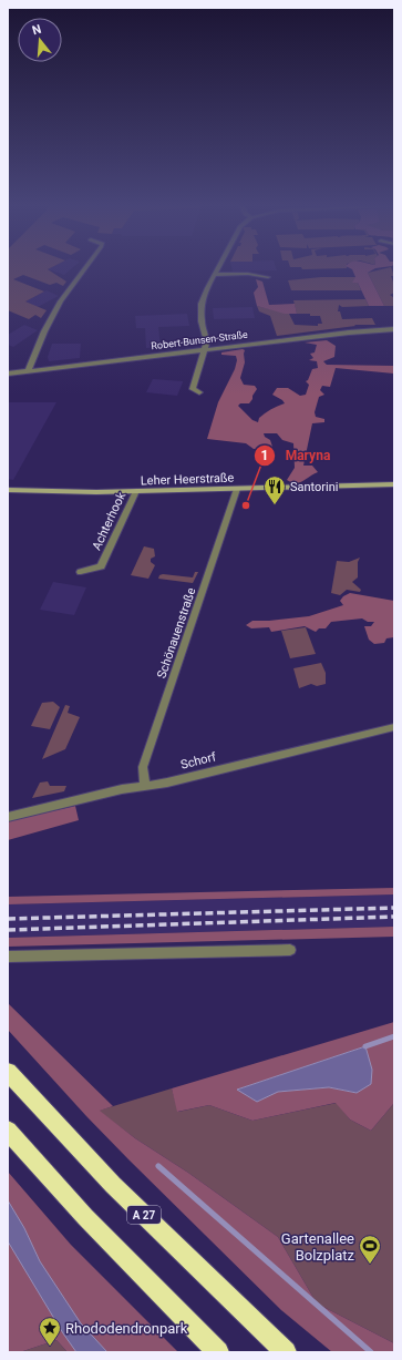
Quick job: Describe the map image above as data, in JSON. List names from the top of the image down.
{
  "streets": {
    "highway": ["A 27"],
    "main road": ["Leher Heerstraße"],
    "street": [
      "Robert-Bunsen-Straße",
      "Achterhook",
      "Schönauenstraße",
      "Schorf"
    ]
  },
  "crossings": [
    ["Leher Heerstraße", "Achterhook"],
    ["Leher Heerstraße", "Schönauenstraße"],
    ["Schönauenstraße", "Schorf"]
  ],
  "places": {
    "other": ["Maryna"],
    "restaurant": ["Santorini"],
    "sports": ["Gartenallee Bolzplatz"],
    "place": ["Rhododendronpark"]
  },
  "north": "top"
}
